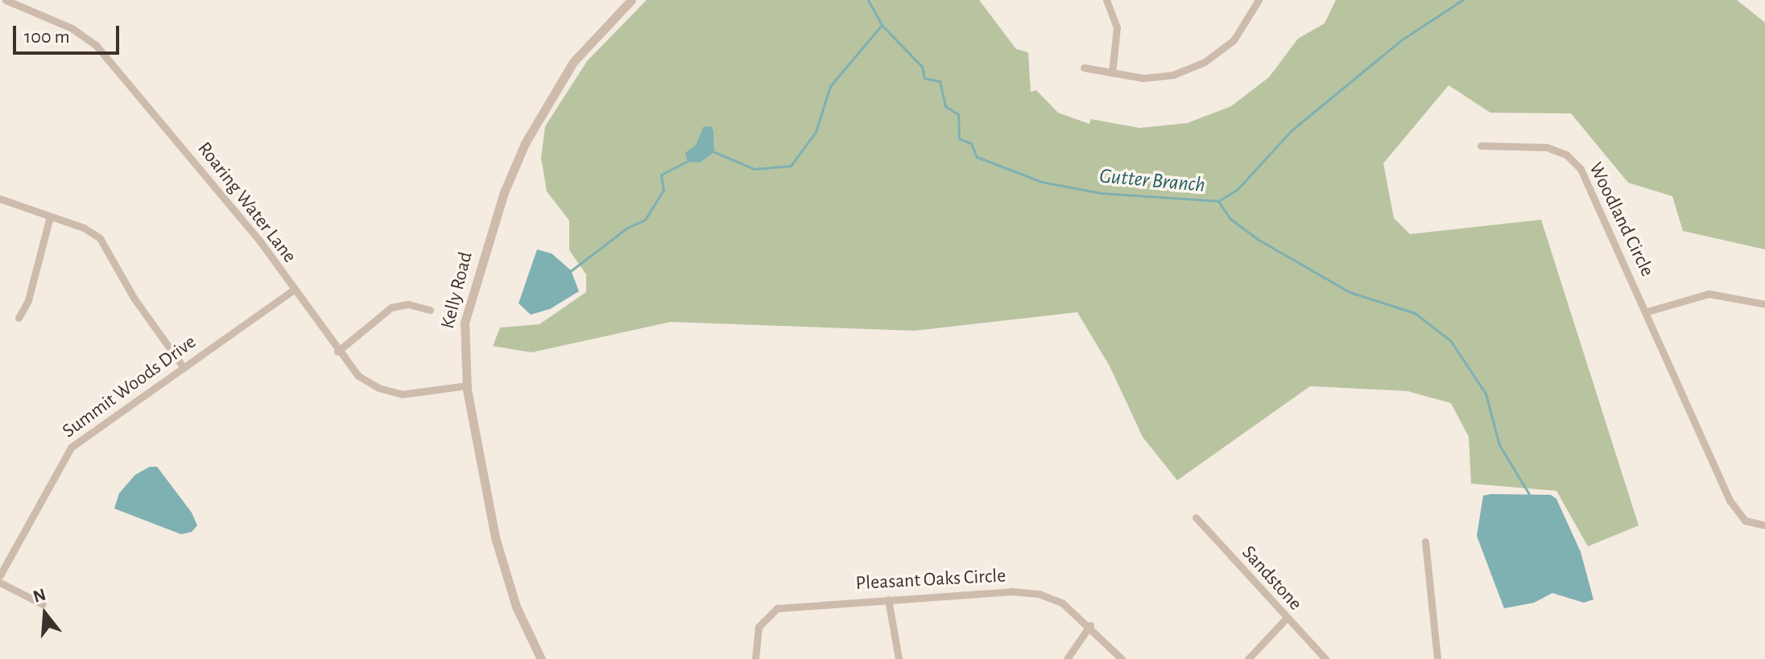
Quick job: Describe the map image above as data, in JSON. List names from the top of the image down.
{
  "streets": {
    "street": [
      "Roaring Water Lane",
      "Woodland Circle",
      "Kelly Road",
      "Summit Woods Drive",
      "Sandstone",
      "Pleasant Oaks Circle"
    ]
  },
  "crossings": [
    ["Roaring Water Lane", "Kelly Road"],
    ["Roaring Water Lane", "Summit Woods Drive"]
  ],
  "water": ["Gutter Branch"],
  "scale_bar": "100 m",
  "north": "top"
}
